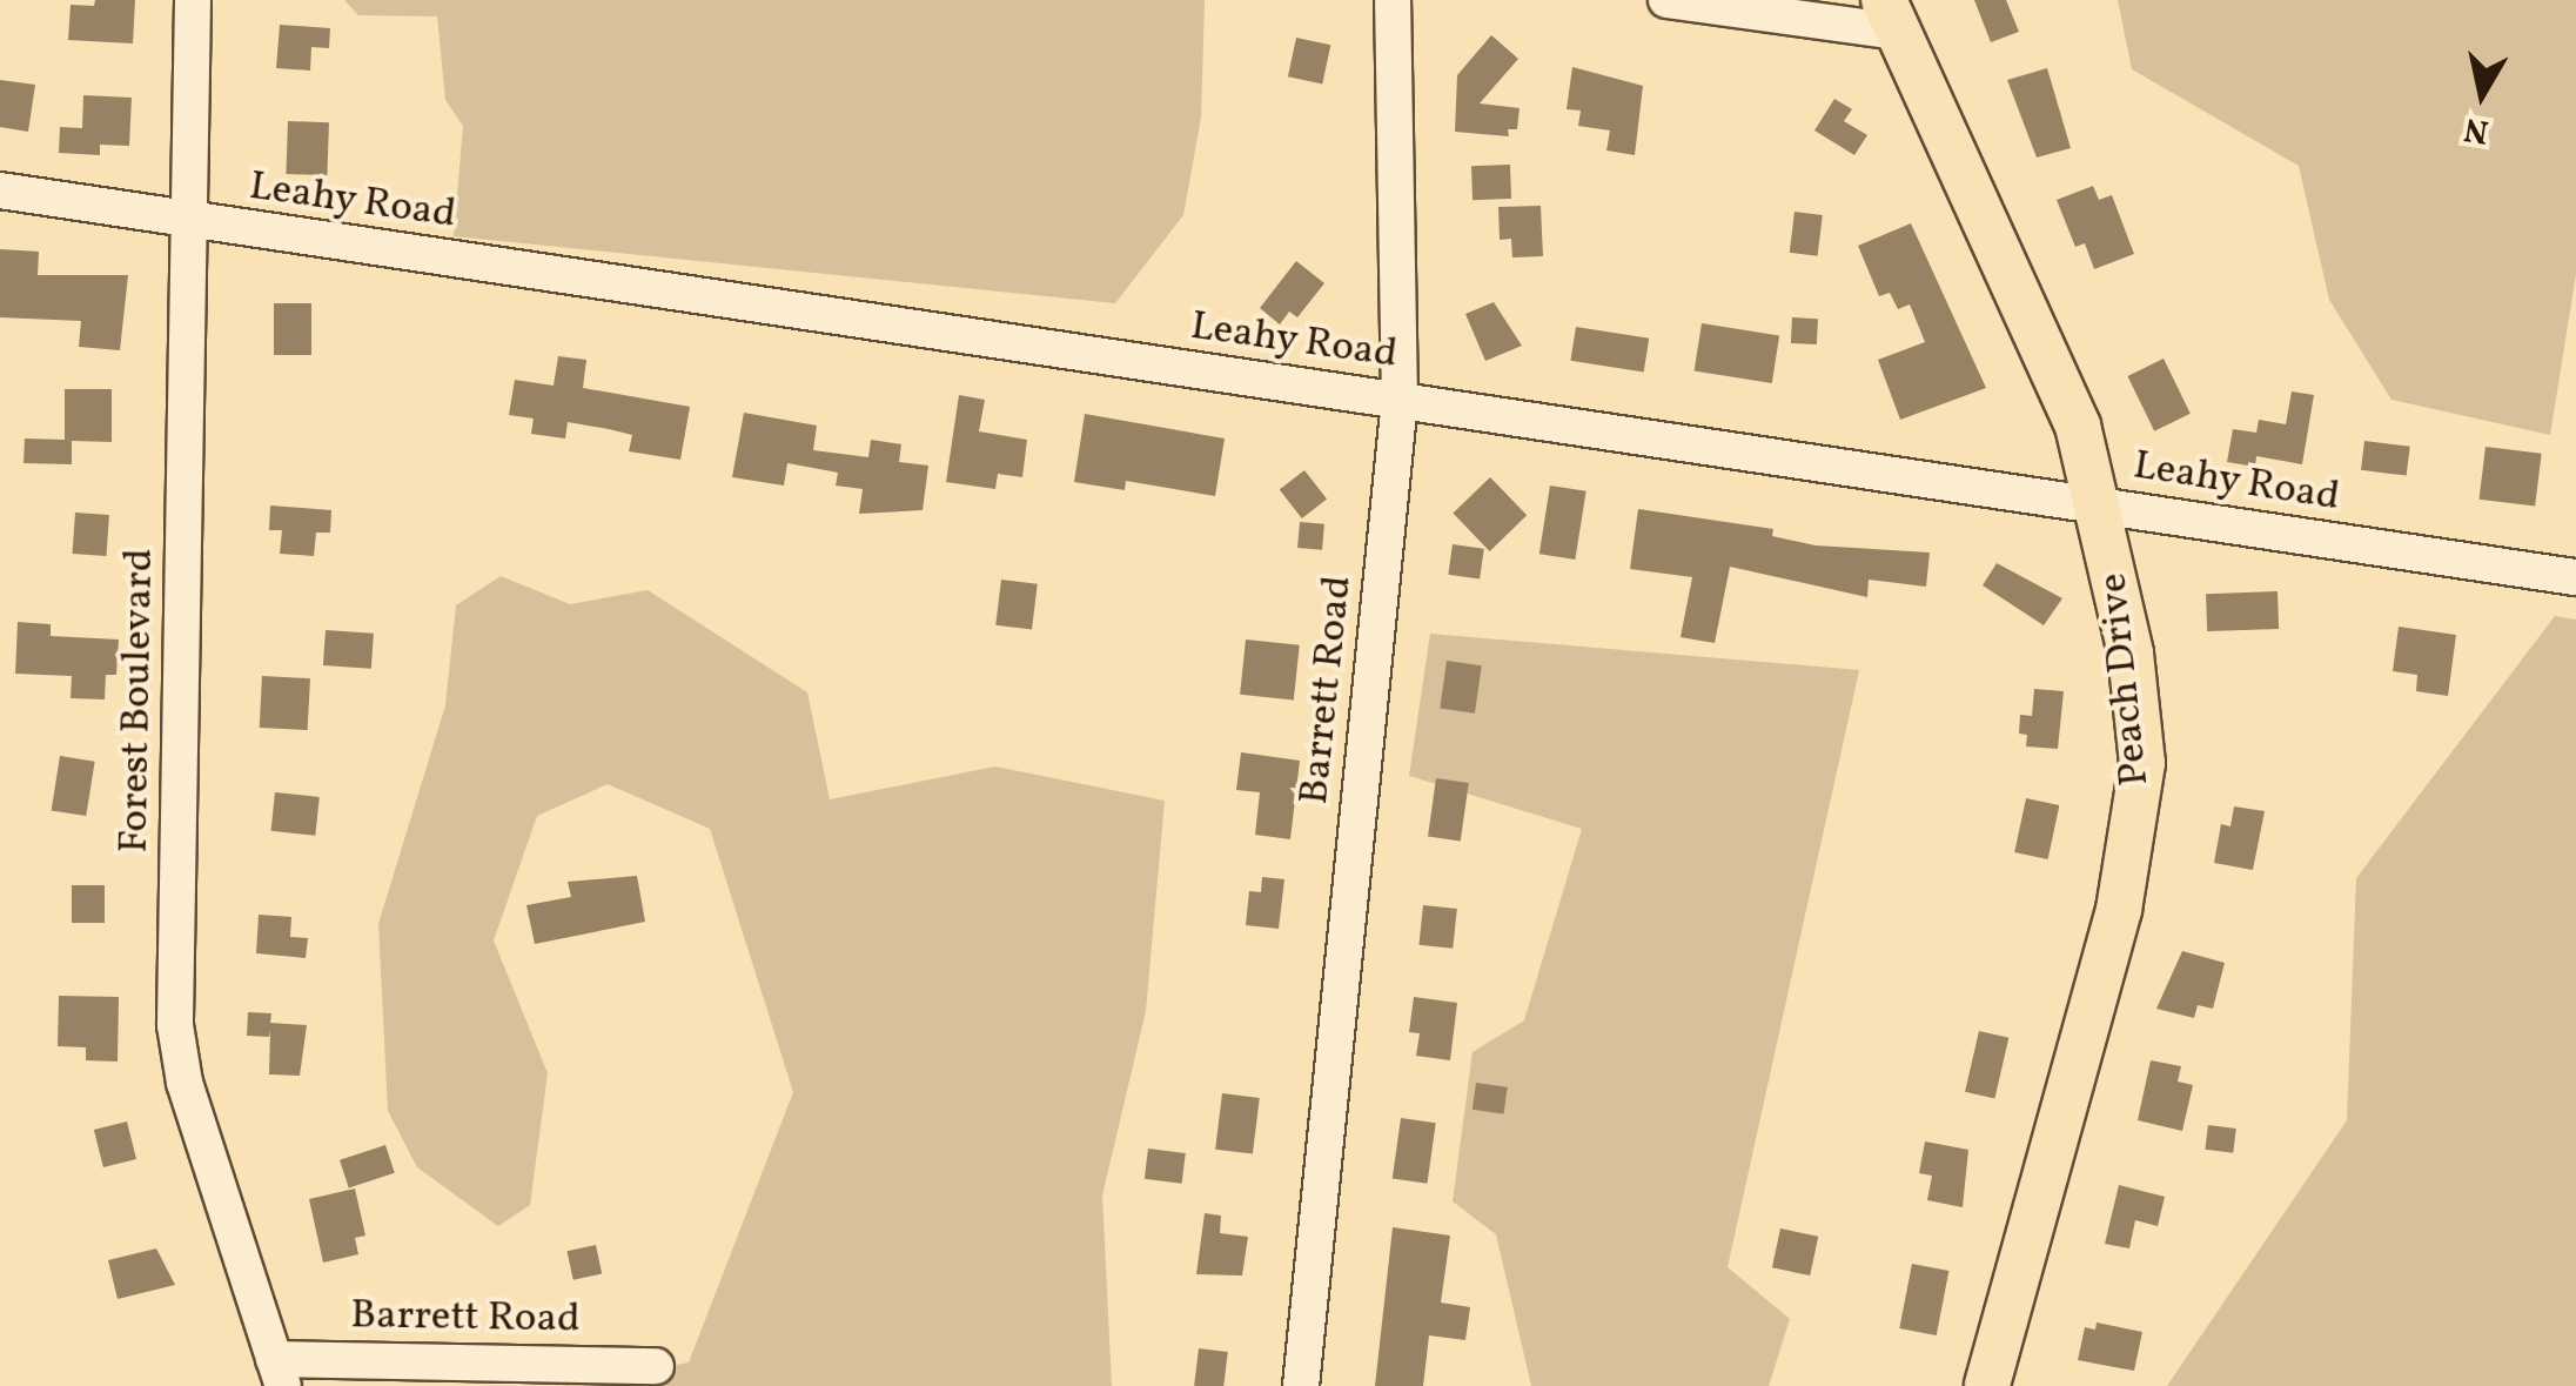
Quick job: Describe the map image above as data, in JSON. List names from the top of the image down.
{
  "streets": {
    "main road": ["Peach Drive"],
    "street": ["Leahy Road", "Barrett Road", "Forest Boulevard"]
  },
  "crossings": [
    ["Leahy Road", "Peach Drive"],
    ["Leahy Road", "Barrett Road"],
    ["Leahy Road", "Forest Boulevard"],
    ["Barrett Road", "Forest Boulevard"]
  ],
  "north": "bottom"
}
